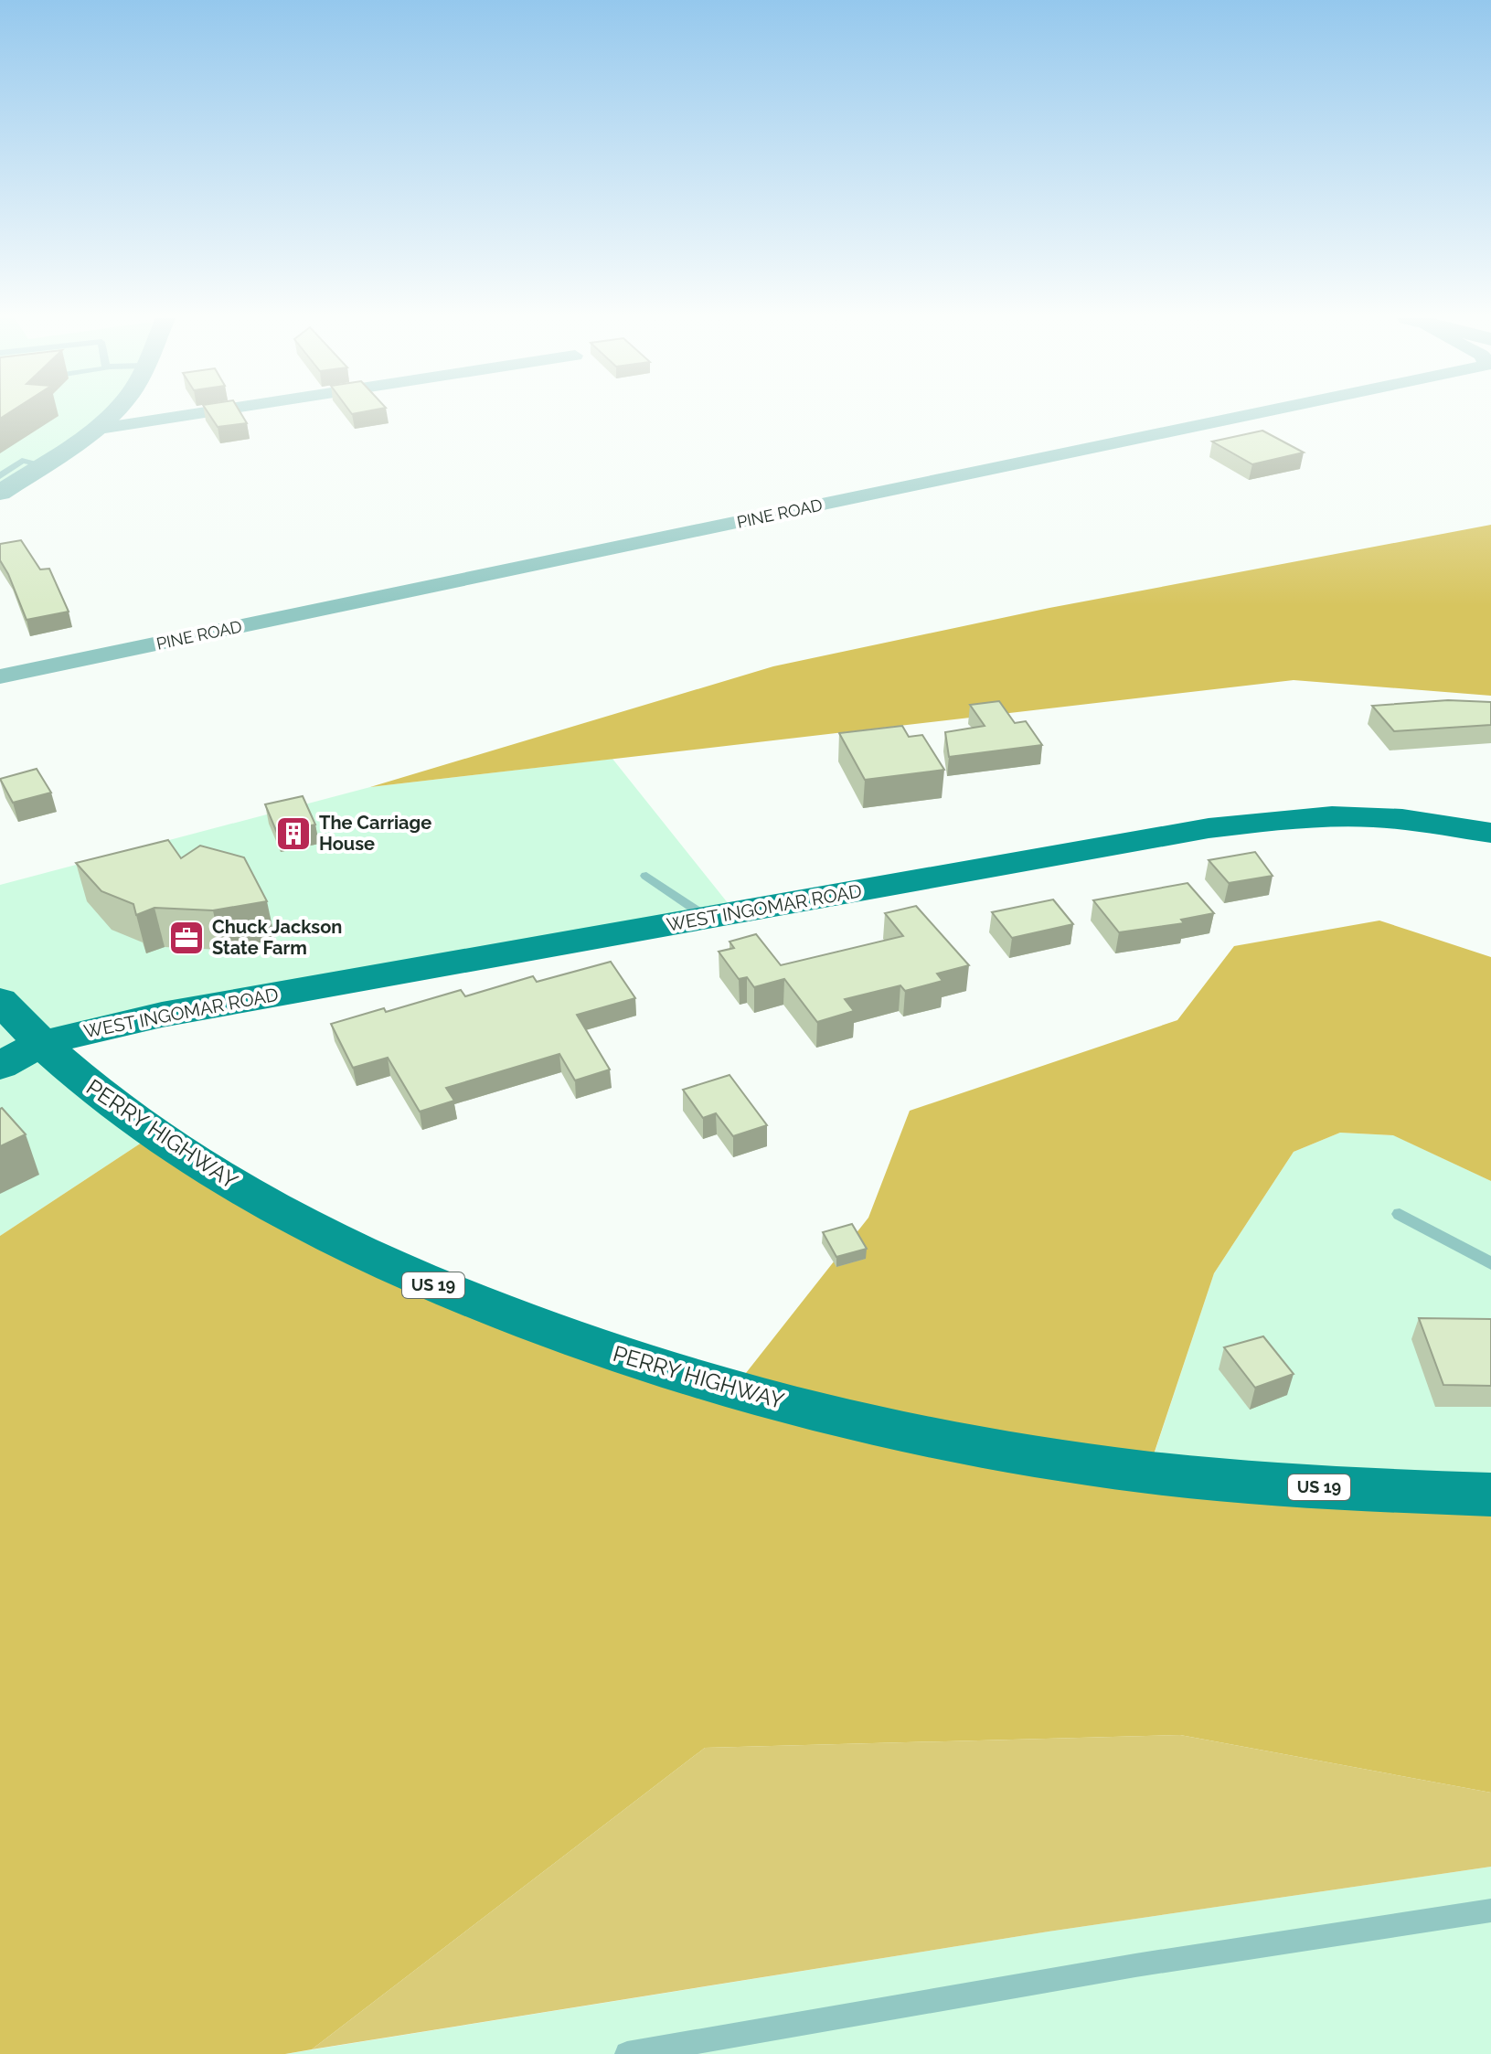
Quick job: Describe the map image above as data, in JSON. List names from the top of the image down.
{
  "streets": {
    "main road": ["WEST INGOMAR ROAD", "PERRY HIGHWAY", "US 19"],
    "street": ["PINE ROAD"]
  },
  "crossings": [
    ["WEST INGOMAR ROAD", "PERRY HIGHWAY"]
  ],
  "places": {
    "building": ["The Carriage House"],
    "office": ["Chuck Jackson State Farm"]
  }
}
